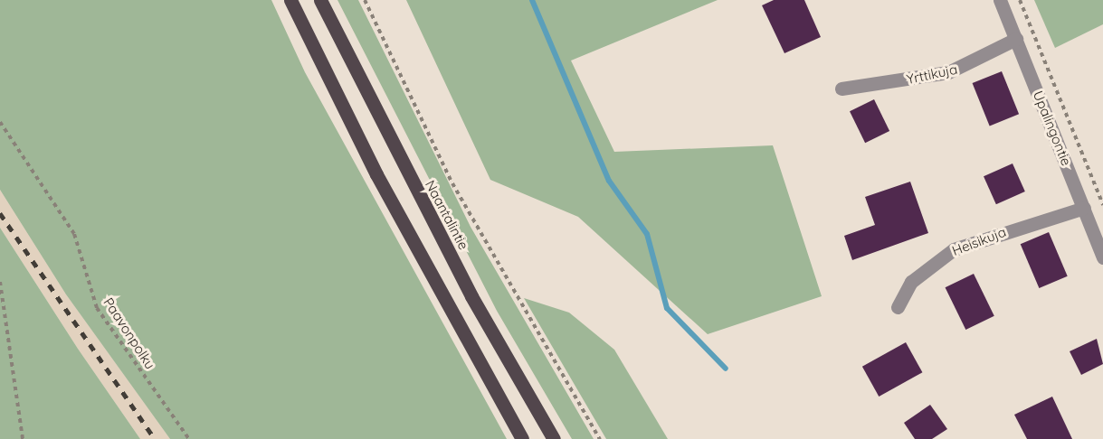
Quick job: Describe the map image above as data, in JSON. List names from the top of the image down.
{
  "streets": {
    "main road": ["Naantalintie"],
    "street": ["Yrttikuja", "Upalingontie", "Heisikuja"],
    "path": ["Paavonpolku"]
  },
  "crossings": [
    ["Yrttikuja", "Upalingontie"],
    ["Upalingontie", "Heisikuja"]
  ]
}
